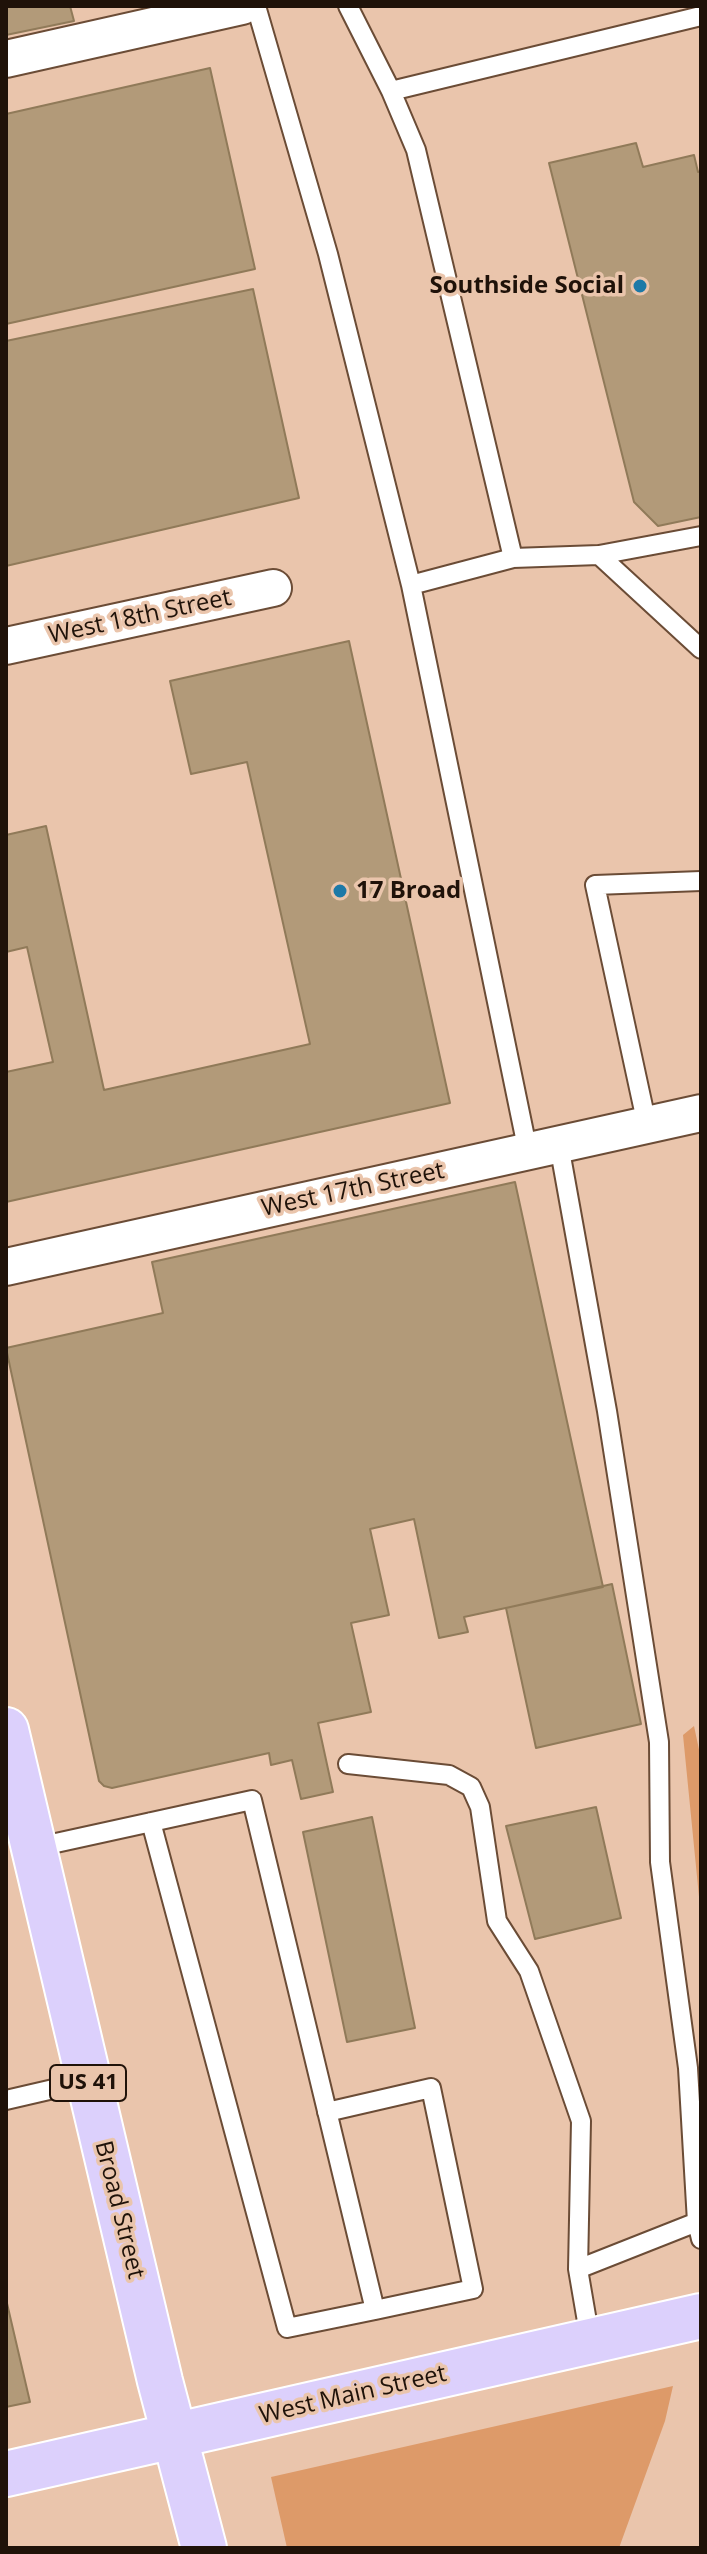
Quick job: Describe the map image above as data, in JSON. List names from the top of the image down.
{
  "streets": {
    "main road": ["US 41", "Broad Street", "West Main Street"],
    "street": ["West 18th Street", "West 17th Street"]
  },
  "crossings": [
    ["Broad Street", "West Main Street"]
  ],
  "places": ["Southside Social", "17 Broad"]
}
